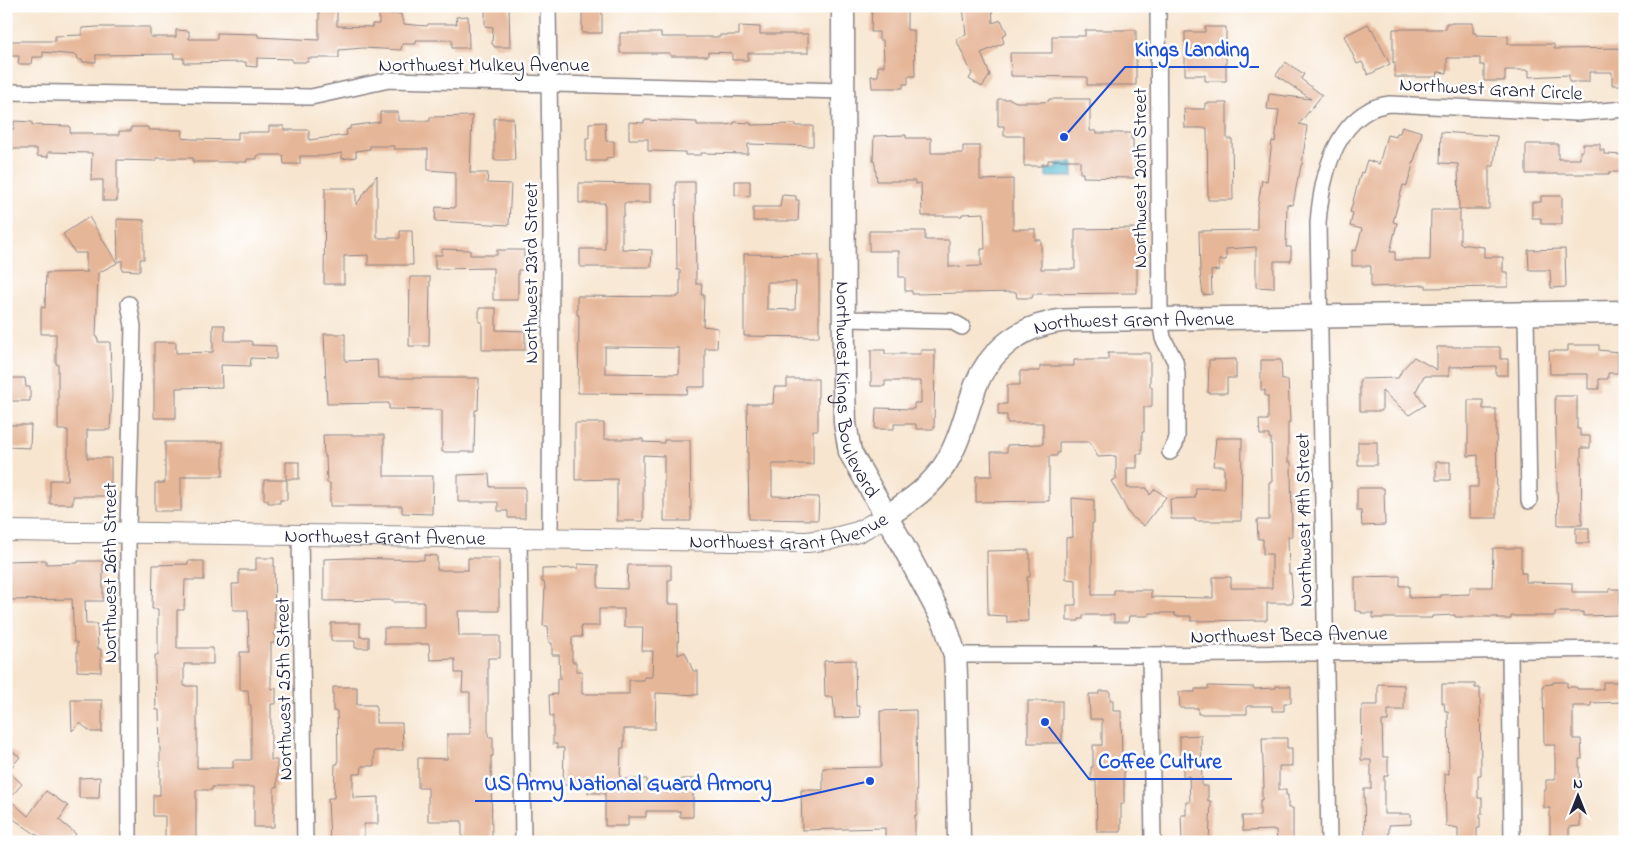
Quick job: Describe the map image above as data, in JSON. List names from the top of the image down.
{
  "streets": {
    "main road": ["Northwest Grant Avenue", "Northwest Kings Boulevard"],
    "street": [
      "Northwest Mulkey Avenue",
      "Northwest Grant Circle",
      "Northwest 20th Street",
      "Northwest 23rd Street",
      "Northwest 19th Street",
      "Northwest 26th Street",
      "Northwest Beca Avenue",
      "Northwest 25th Street"
    ]
  },
  "crossings": [
    ["Northwest Mulkey Avenue", "Northwest 23rd Street"],
    ["Northwest Mulkey Avenue", "Northwest Kings Boulevard"],
    ["Northwest Grant Circle", "Northwest Grant Avenue"],
    ["Northwest Grant Circle", "Northwest 19th Street"],
    ["Northwest 20th Street", "Northwest Grant Avenue"],
    ["Northwest 23rd Street", "Northwest Grant Avenue"],
    ["Northwest Grant Avenue", "Northwest Kings Boulevard"],
    ["Northwest Grant Avenue", "Northwest 19th Street"],
    ["Northwest Grant Avenue", "Northwest 26th Street"],
    ["Northwest Grant Avenue", "Northwest 25th Street"],
    ["Northwest Kings Boulevard", "Northwest Beca Avenue"],
    ["Northwest 19th Street", "Northwest Beca Avenue"]
  ],
  "places": ["Kings Landing", "Coffee Culture", "US Army National Guard Armory"],
  "north": "top"
}
